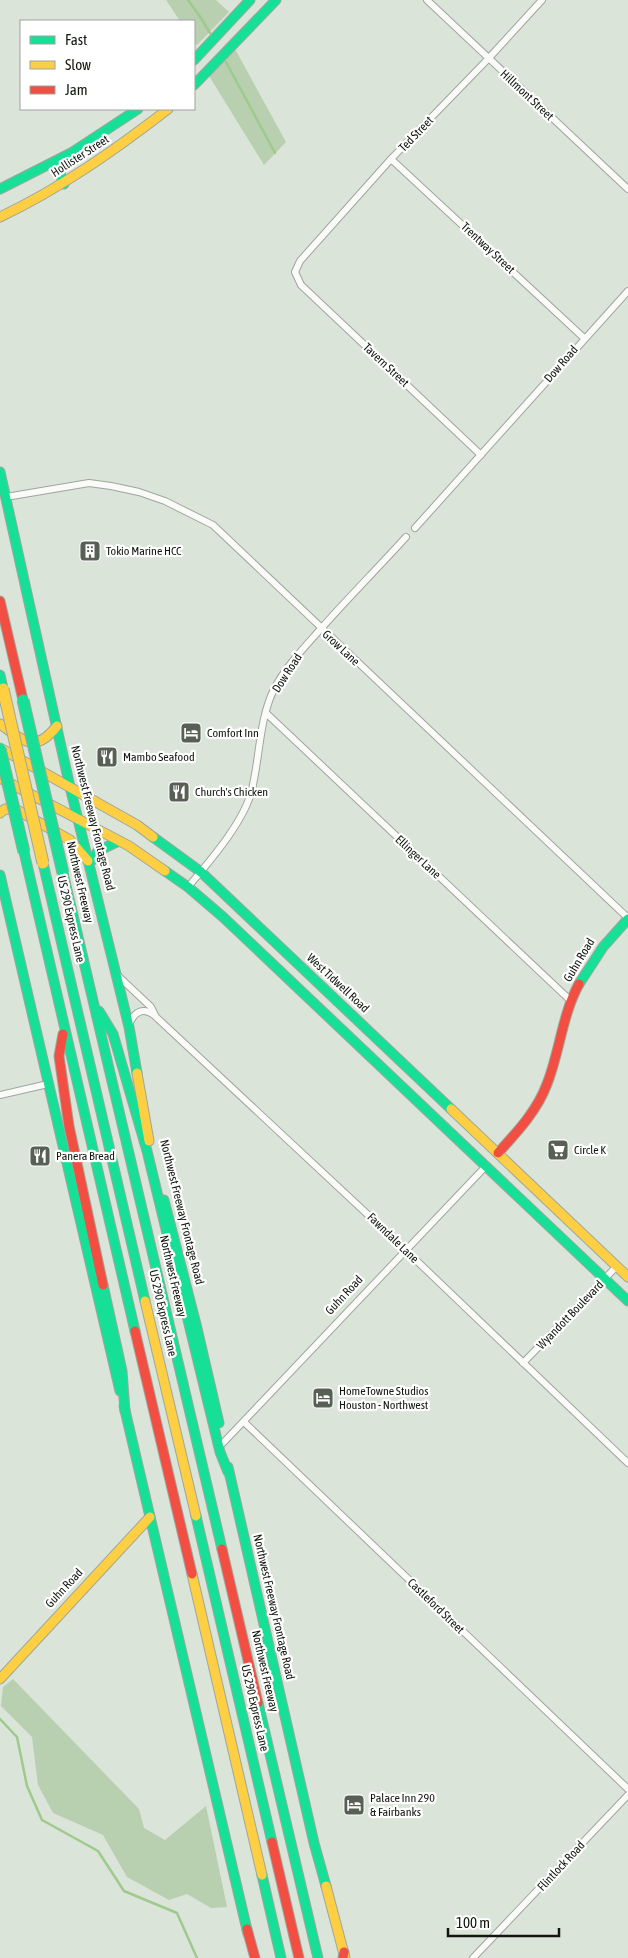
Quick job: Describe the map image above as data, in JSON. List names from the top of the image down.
{
  "streets": {
    "main road": [
      "Hollister Street",
      "Northwest Freeway Frontage Road",
      "Northwest Freeway",
      "US 290 Express Lane",
      "Guhn Road",
      "West Tidwell Road"
    ],
    "street": [
      "Hillmont Street",
      "Ted Street",
      "Trentway Street",
      "Dow Road",
      "Tavern Street",
      "Grow Lane",
      "Ellinger Lane",
      "Fawndale Lane",
      "Wyandott Boulevard",
      "Castleford Street",
      "Flintlock Road"
    ]
  },
  "crossings": [
    ["Hillmont Street", "Ted Street"],
    ["Ted Street", "Trentway Street"],
    ["Ted Street", "Tavern Street"],
    ["Trentway Street", "Dow Road"],
    ["Dow Road", "Tavern Street"],
    ["Dow Road", "Grow Lane"],
    ["Dow Road", "Ellinger Lane"],
    ["Dow Road", "West Tidwell Road"],
    ["Grow Lane", "Northwest Freeway Frontage Road"],
    ["Grow Lane", "Guhn Road"],
    ["Northwest Freeway Frontage Road", "Guhn Road"],
    ["Northwest Freeway Frontage Road", "West Tidwell Road"],
    ["Northwest Freeway Frontage Road", "Fawndale Lane"],
    ["Ellinger Lane", "Guhn Road"],
    ["Guhn Road", "West Tidwell Road"],
    ["Guhn Road", "Fawndale Lane"],
    ["Guhn Road", "Castleford Street"],
    ["West Tidwell Road", "Wyandott Boulevard"],
    ["Fawndale Lane", "Wyandott Boulevard"]
  ],
  "places": {
    "building": ["Tokio Marine HCC"],
    "hotel": ["Comfort Inn", "HomeTowne Studios Houston - Northwest", "Palace Inn 290 & Fairbanks"],
    "restaurant": ["Mambo Seafood", "Church's Chicken", "Panera Bread"],
    "supermarket": ["Circle K"]
  },
  "legend": ["Fast", "Slow", "Jam"],
  "scale_bar": "100 m"
}
